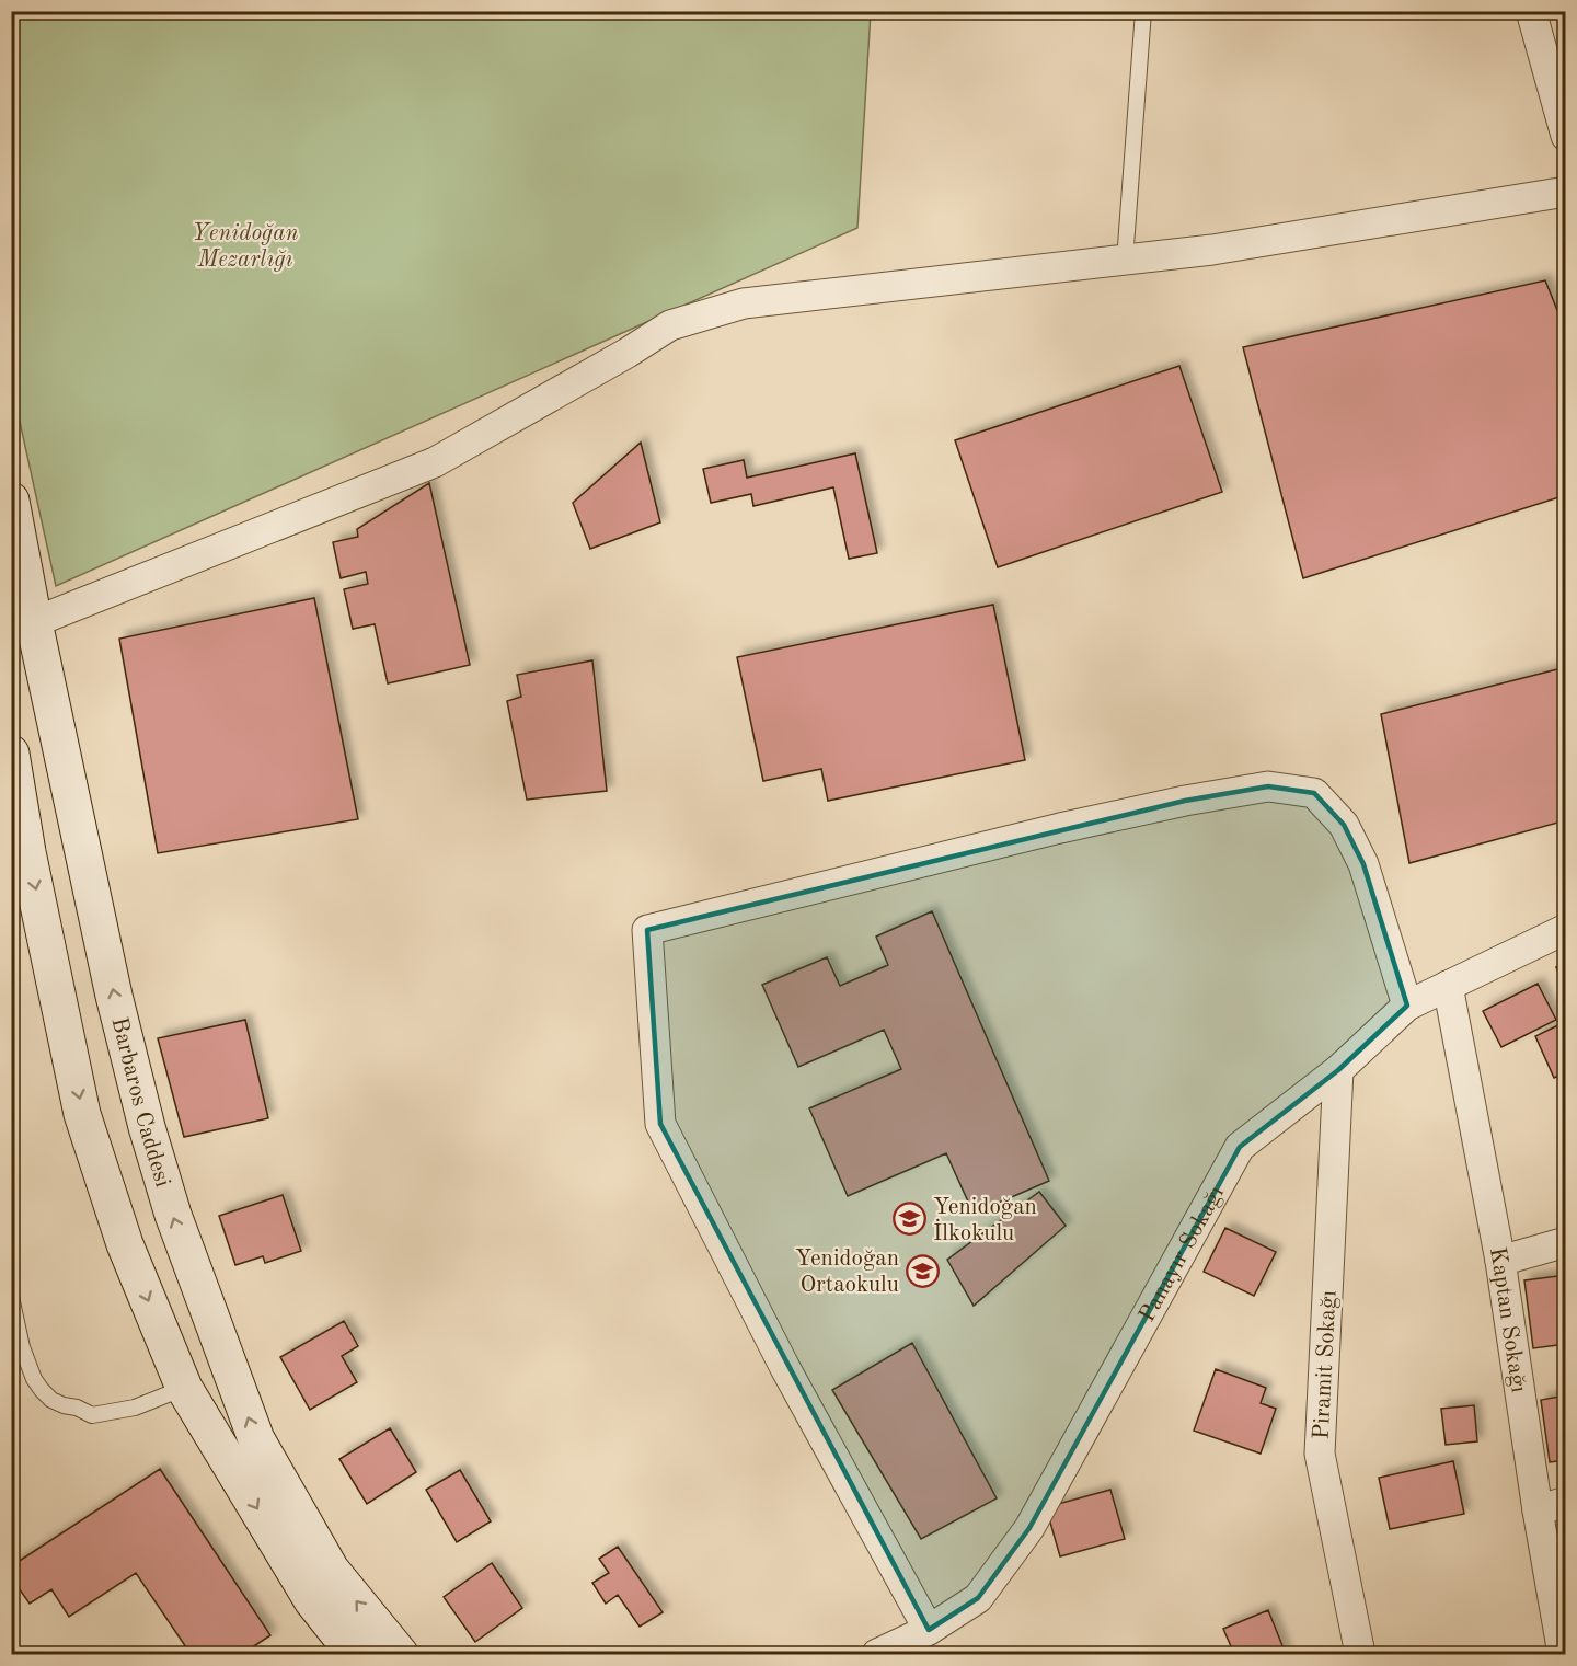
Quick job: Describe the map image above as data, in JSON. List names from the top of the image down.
{
  "streets": {
    "main road": ["Barbaros Caddesi"],
    "street": ["Panayır Sokağı", "Kaptan Sokağı", "Piramit Sokağı"]
  },
  "crossings": [
    ["Panayır Sokağı", "Kaptan Sokağı"],
    ["Panayır Sokağı", "Piramit Sokağı"]
  ],
  "parks": ["Yenidoğan Mezarlığı"],
  "places": {
    "school or university": ["Yenidoğan İlkokulu", "Yenidoğan Ortaokulu"]
  }
}
